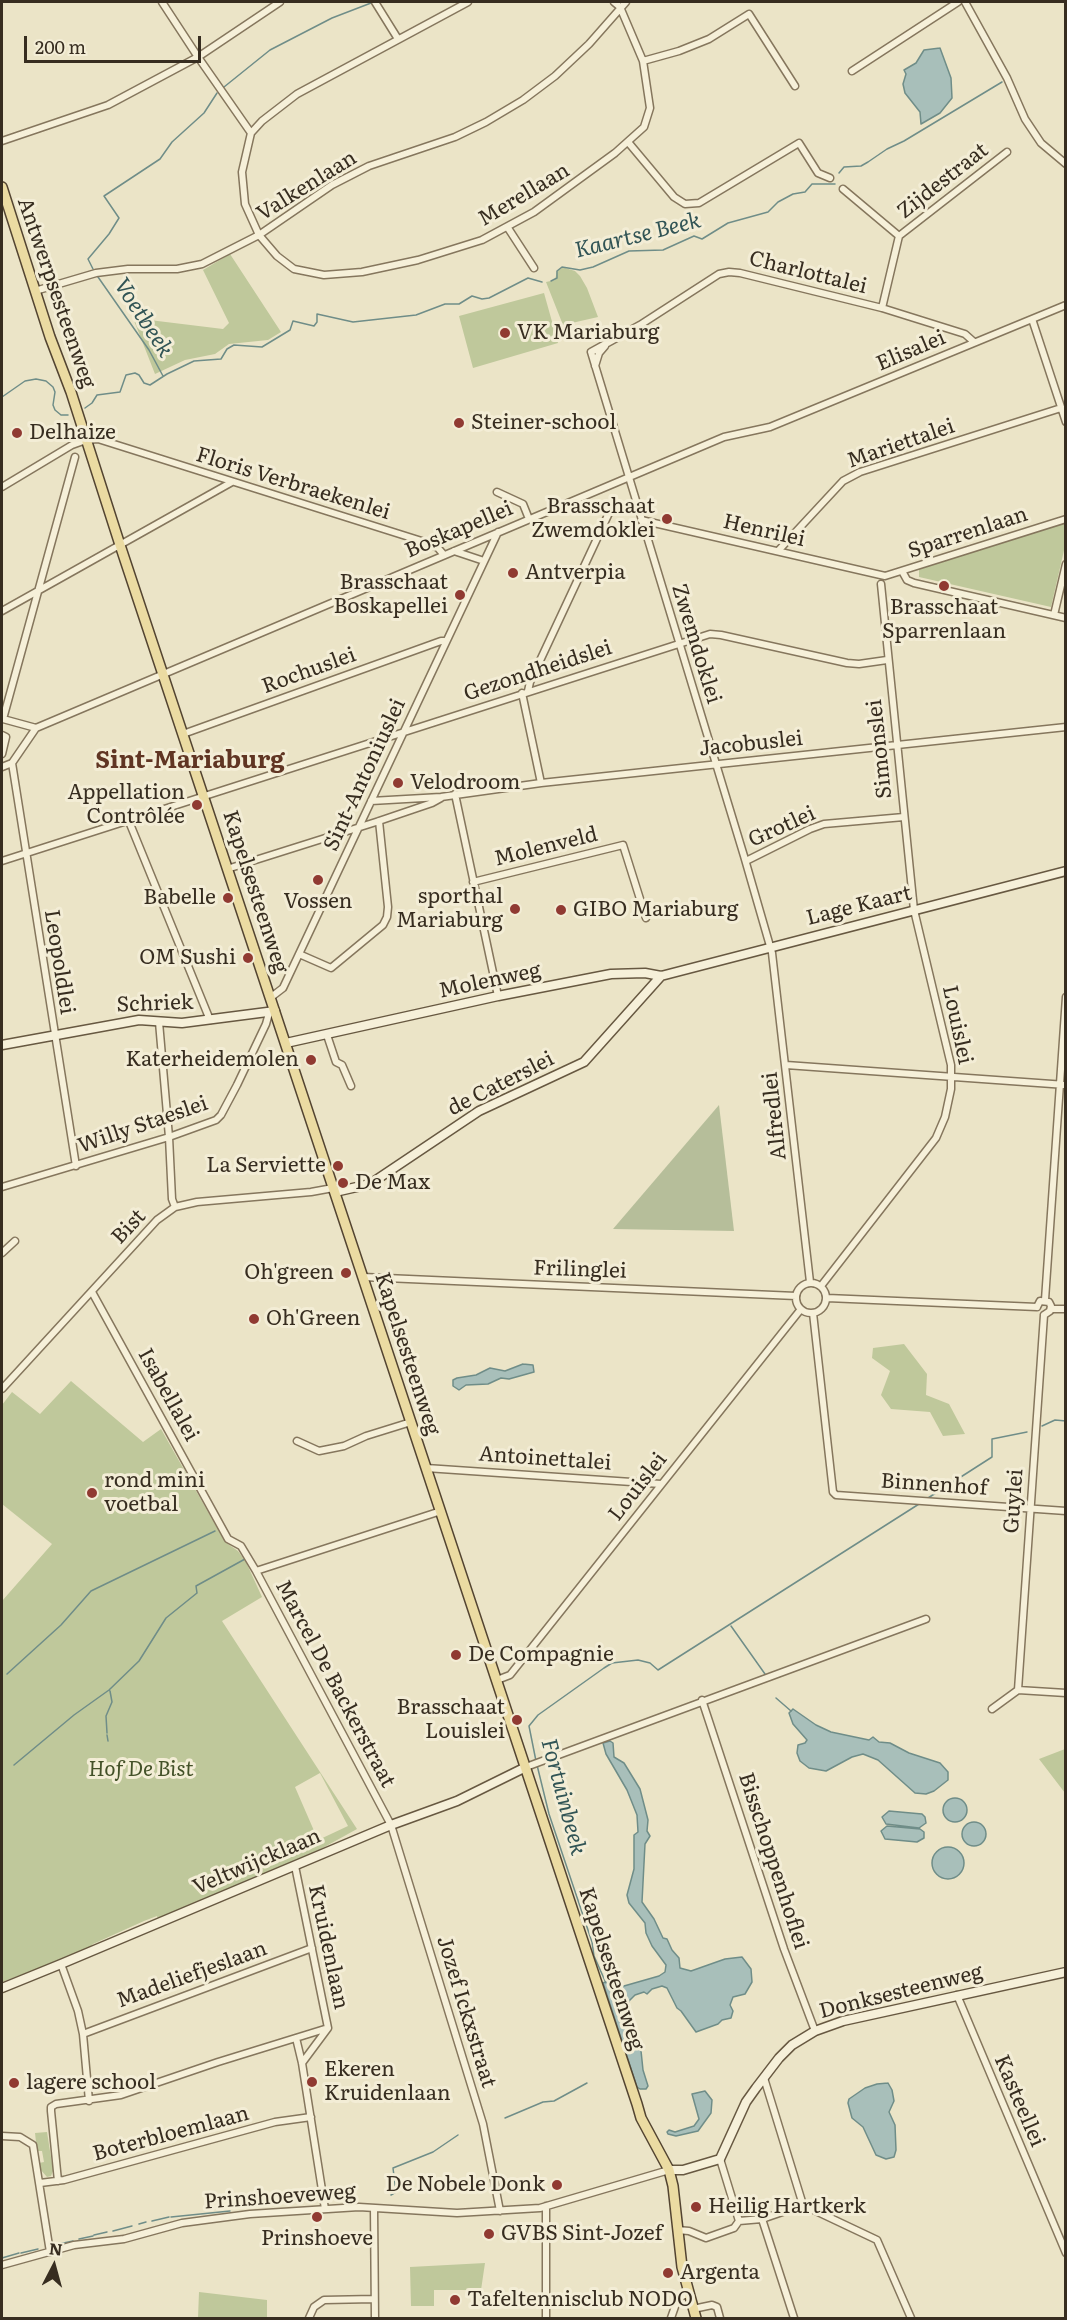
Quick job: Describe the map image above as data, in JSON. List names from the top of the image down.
{
  "streets": {
    "main road": ["Antwerpsesteenweg", "Kapelsesteenweg"],
    "street": [
      "Zijdestraat",
      "Valkenlaan",
      "Merellaan",
      "Charlottalei",
      "Elisalei",
      "Mariettalei",
      "Floris Verbraekenlei",
      "Boskapellei",
      "Henrilei",
      "Sparrenlaan",
      "Zwemdoklei",
      "Rochuslei",
      "Gezondheidslei",
      "Jacobuslei",
      "Simonslei",
      "Sint-Antoniuslei",
      "Grotlei",
      "Molenveld",
      "Lage Kaart",
      "Leopoldlei",
      "Molenweg",
      "Schriek",
      "Louislei",
      "de Caterslei",
      "Alfredlei",
      "Willy Staeslei",
      "Bist",
      "Frilinglei",
      "Isabellalei",
      "Antoinettalei",
      "Binnenhof",
      "Guylei",
      "Marcel De Backerstraat",
      "Bisschoppenhoflei",
      "Veltwijcklaan",
      "Kruidenlaan",
      "Madeliefjeslaan",
      "Donksesteenweg",
      "Jozef Ickxstraat",
      "Kasteellei",
      "Boterbloemlaan",
      "Prinshoeveweg"
    ]
  },
  "crossings": [
    ["Valkenlaan", "Merellaan"],
    ["Valkenlaan", "Antwerpsesteenweg"],
    ["Charlottalei", "Elisalei"],
    ["Charlottalei", "Zwemdoklei"],
    ["Antwerpsesteenweg", "Kapelsesteenweg"],
    ["Elisalei", "Boskapellei"],
    ["Mariettalei", "Henrilei"],
    ["Floris Verbraekenlei", "Boskapellei"],
    ["Floris Verbraekenlei", "Kapelsesteenweg"],
    ["Boskapellei", "Zwemdoklei"],
    ["Boskapellei", "Sint-Antoniuslei"],
    ["Boskapellei", "Kapelsesteenweg"],
    ["Henrilei", "Sparrenlaan"],
    ["Henrilei", "Zwemdoklei"],
    ["Zwemdoklei", "Gezondheidslei"],
    ["Zwemdoklei", "Jacobuslei"],
    ["Zwemdoklei", "Grotlei"],
    ["Zwemdoklei", "Lage Kaart"],
    ["Zwemdoklei", "Alfredlei"],
    ["Rochuslei", "Sint-Antoniuslei"],
    ["Rochuslei", "Kapelsesteenweg"],
    ["Gezondheidslei", "Simonslei"],
    ["Gezondheidslei", "Sint-Antoniuslei"],
    ["Gezondheidslei", "Kapelsesteenweg"],
    ["Gezondheidslei", "Leopoldlei"],
    ["Jacobuslei", "Simonslei"],
    ["Jacobuslei", "Sint-Antoniuslei"],
    ["Jacobuslei", "Kapelsesteenweg"],
    ["Simonslei", "Grotlei"],
    ["Simonslei", "Lage Kaart"],
    ["Simonslei", "Louislei"],
    ["Sint-Antoniuslei", "Kapelsesteenweg"],
    ["Kapelsesteenweg", "Molenweg"],
    ["Kapelsesteenweg", "Schriek"],
    ["Kapelsesteenweg", "Louislei"],
    ["Kapelsesteenweg", "de Caterslei"],
    ["Kapelsesteenweg", "Willy Staeslei"],
    ["Kapelsesteenweg", "Bist"],
    ["Kapelsesteenweg", "Frilinglei"],
    ["Kapelsesteenweg", "Antoinettalei"],
    ["Kapelsesteenweg", "Marcel De Backerstraat"],
    ["Kapelsesteenweg", "Veltwijcklaan"],
    ["Kapelsesteenweg", "Prinshoeveweg"],
    ["Lage Kaart", "Molenweg"],
    ["Lage Kaart", "Louislei"],
    ["Lage Kaart", "de Caterslei"],
    ["Lage Kaart", "Alfredlei"],
    ["Leopoldlei", "Schriek"],
    ["Leopoldlei", "Willy Staeslei"],
    ["Molenweg", "de Caterslei"],
    ["Schriek", "Willy Staeslei"],
    ["Louislei", "Alfredlei"],
    ["Louislei", "Frilinglei"],
    ["Louislei", "Antoinettalei"],
    ["Louislei", "Binnenhof"],
    ["de Caterslei", "Bist"],
    ["Alfredlei", "Frilinglei"],
    ["Alfredlei", "Binnenhof"],
    ["Bist", "Isabellalei"],
    ["Frilinglei", "Binnenhof"],
    ["Isabellalei", "Marcel De Backerstraat"],
    ["Binnenhof", "Guylei"],
    ["Marcel De Backerstraat", "Veltwijcklaan"],
    ["Marcel De Backerstraat", "Jozef Ickxstraat"],
    ["Bisschoppenhoflei", "Donksesteenweg"],
    ["Veltwijcklaan", "Kruidenlaan"],
    ["Veltwijcklaan", "Jozef Ickxstraat"],
    ["Kruidenlaan", "Madeliefjeslaan"],
    ["Donksesteenweg", "Kasteellei"],
    ["Jozef Ickxstraat", "Prinshoeveweg"]
  ],
  "districts": ["Sint-Mariaburg"],
  "water": ["Kaartse Beek", "Voetbeek", "Fortuinbeek"],
  "parks": ["Hof De Bist"],
  "places": [
    "VK Mariaburg",
    "Steiner-school",
    "Delhaize",
    "Brasschaat Zwemdoklei",
    "Antverpia",
    "Brasschaat Sparrenlaan",
    "Brasschaat Boskapellei",
    "Velodroom",
    "Appellation Contrôlée",
    "Vossen",
    "Babelle",
    "sporthal Mariaburg",
    "GIBO Mariaburg",
    "OM Sushi",
    "Katerheidemolen",
    "La Serviette",
    "De Max",
    "Oh'green",
    "Oh'Green",
    "rond mini voetbal",
    "De Compagnie",
    "Brasschaat Louislei",
    "Ekeren Kruidenlaan",
    "lagere school",
    "De Nobele Donk",
    "Heilig Hartkerk",
    "Prinshoeve",
    "GVBS Sint-Jozef",
    "Argenta",
    "Tafeltennisclub NODO"
  ],
  "scale_bar": "200 m",
  "north": "top"
}
